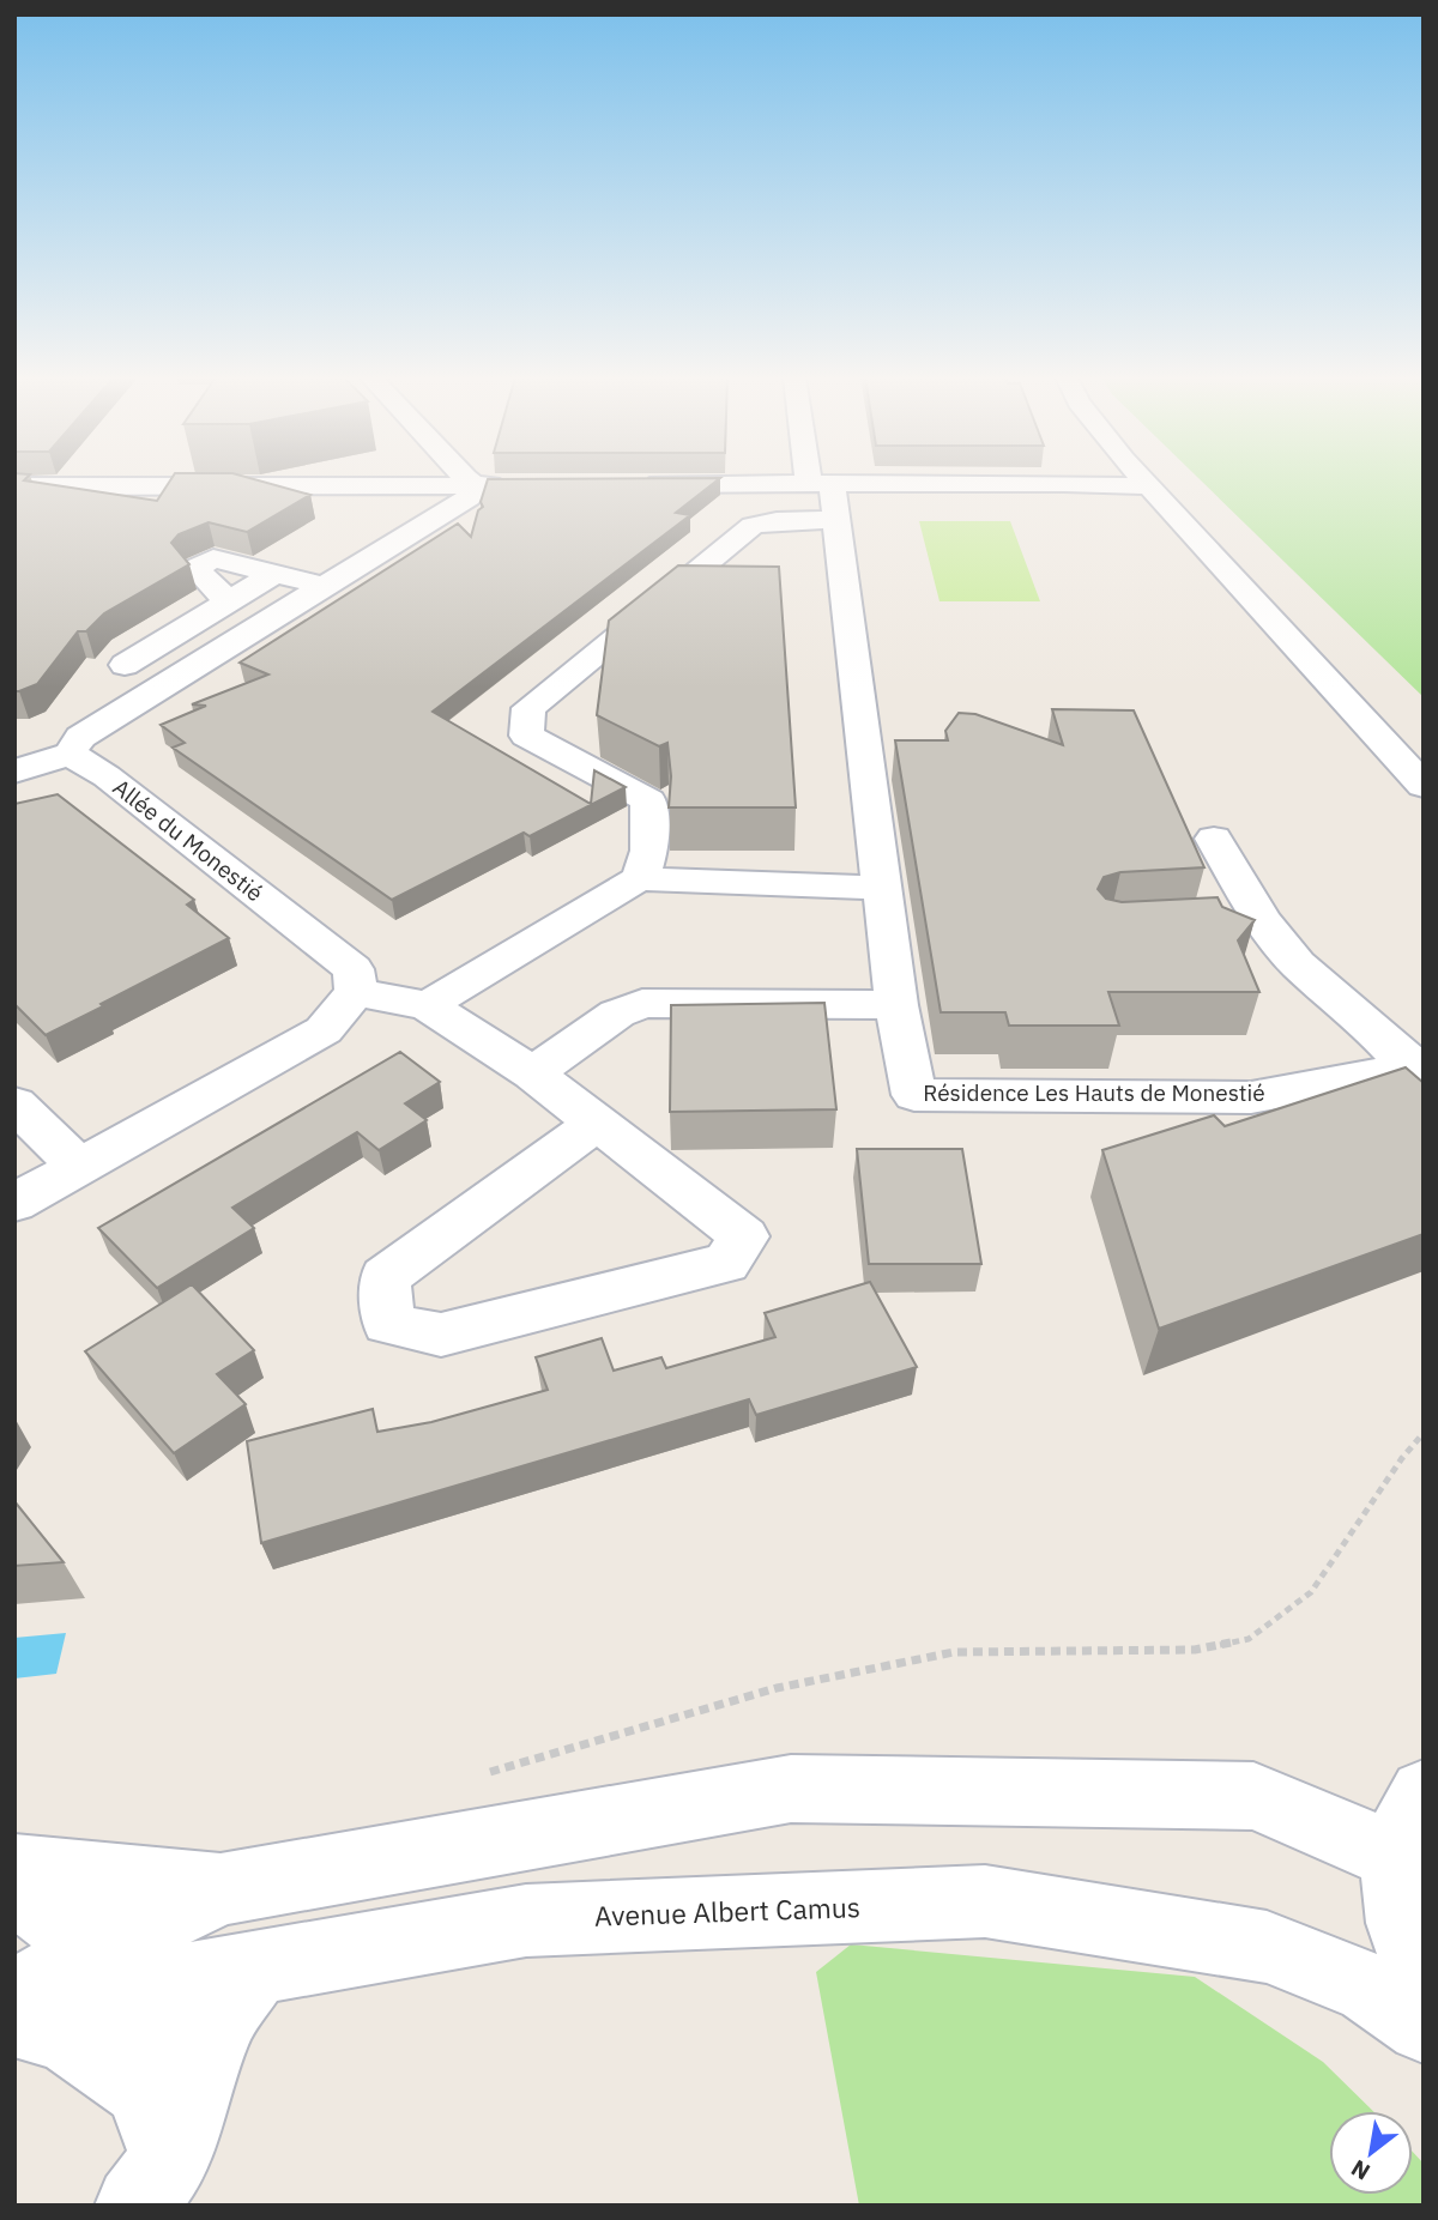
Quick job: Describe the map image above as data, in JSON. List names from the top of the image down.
{
  "streets": {
    "street": ["Allée du Monestié", "Résidence Les Hauts de Monestié", "Avenue Albert Camus"]
  },
  "north": "bottom left"
}
